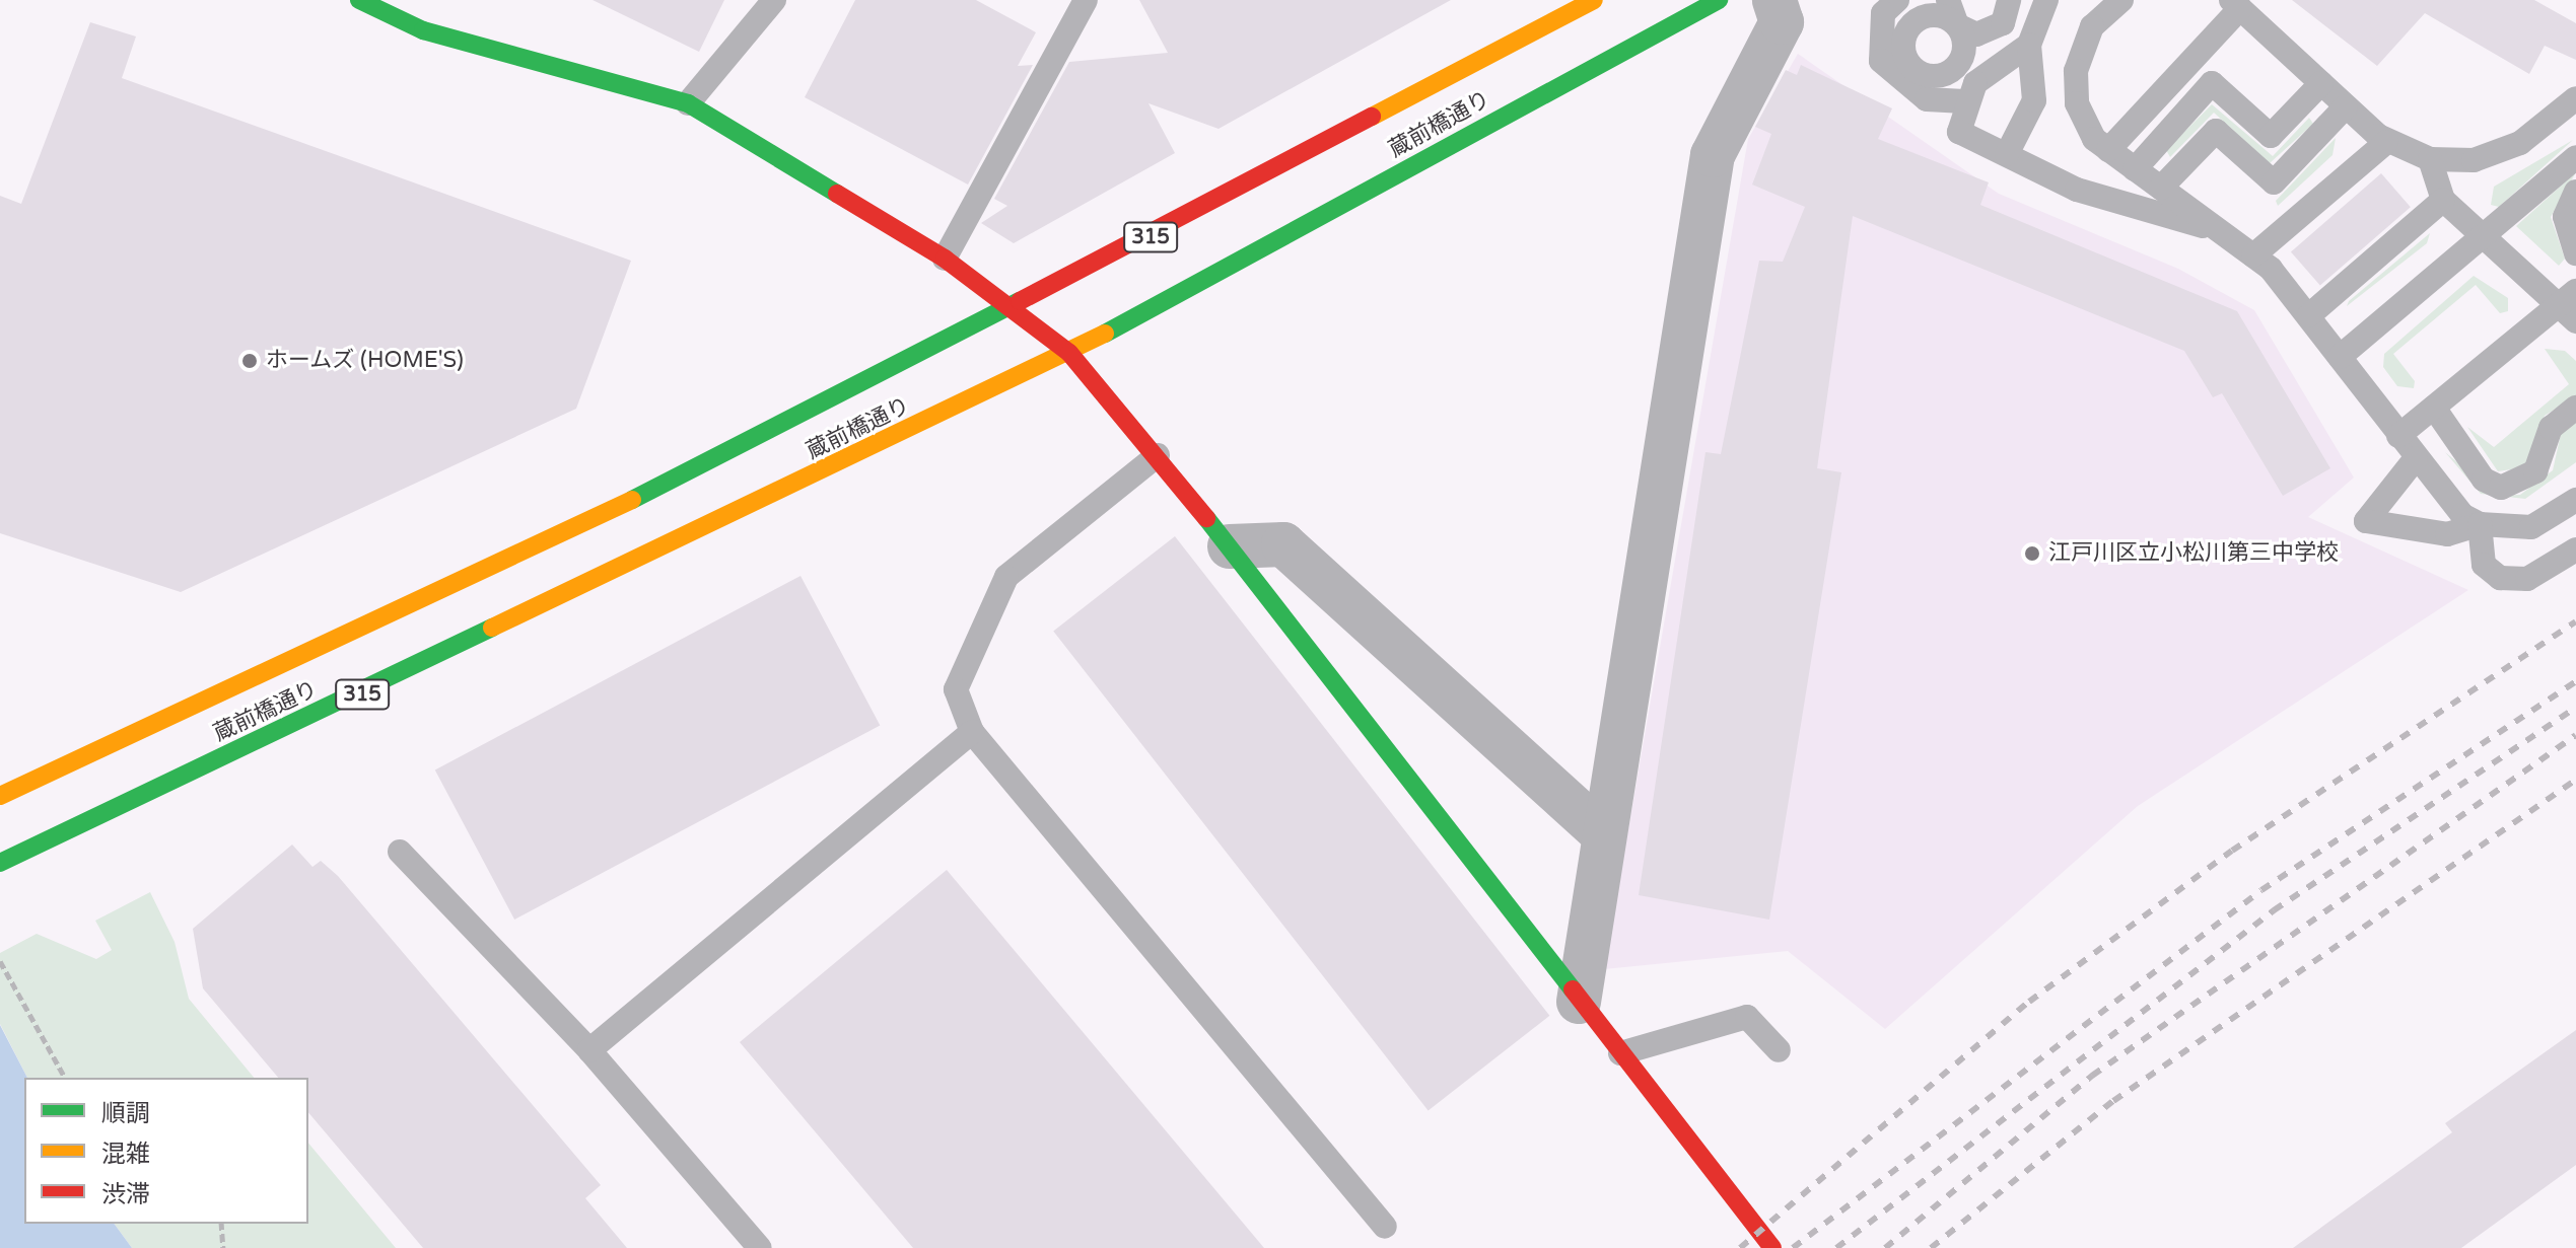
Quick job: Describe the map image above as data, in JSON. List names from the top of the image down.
{
  "streets": {
    "main road": ["蔵前橋通り", "315"]
  },
  "places": ["ホームズ (HOME'S)", "江戸川区立小松川第三中学校"],
  "legend": ["順調", "混雑", "渋滞"]
}
